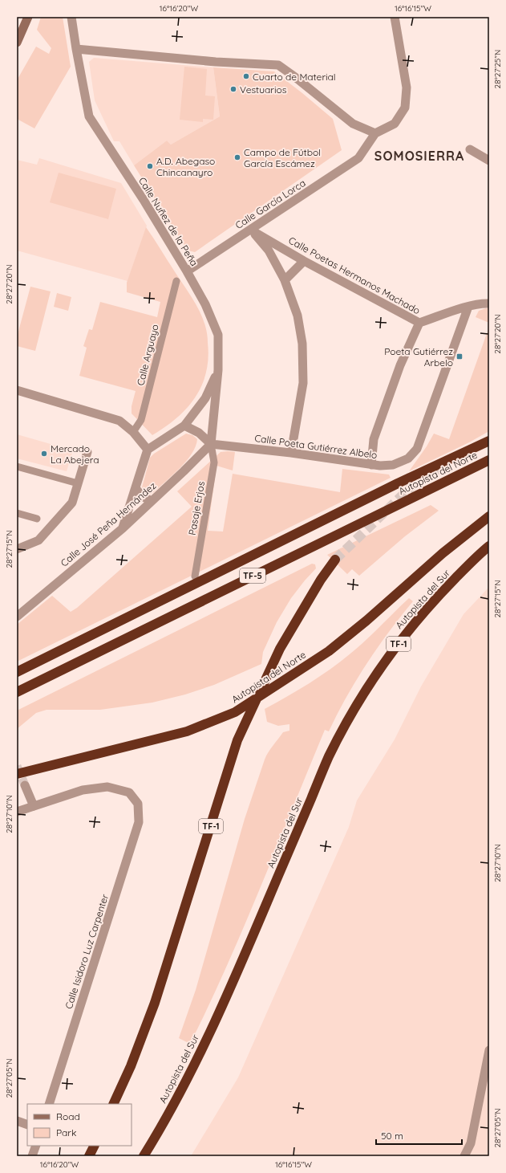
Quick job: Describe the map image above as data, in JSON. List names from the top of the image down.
{
  "streets": {
    "highway": [
      "Autopista del Norte",
      "TF-5",
      "Autopista del Sur",
      "TF-1"
    ],
    "street": [
      "Calle García Lorca",
      "Calle Nuñez de la Peña",
      "Calle Poetas Hermanos Machado",
      "Calle Arguayo",
      "Calle Poeta Gutiérrez Albelo",
      "Pasaje Erjos",
      "Calle José Peña Hernández",
      "Calle Isidoro Luz Carpenter"
    ]
  },
  "crossings": [
    ["Calle García Lorca", "Calle Nuñez de la Peña"],
    ["Calle García Lorca", "Calle Poetas Hermanos Machado"],
    ["Calle Nuñez de la Peña", "Calle Poeta Gutiérrez Albelo"],
    ["Calle Nuñez de la Peña", "Pasaje Erjos"],
    ["Calle Nuñez de la Peña", "Calle José Peña Hernández"],
    ["Calle Poetas Hermanos Machado", "Calle Poeta Gutiérrez Albelo"],
    ["Calle Poeta Gutiérrez Albelo", "Pasaje Erjos"],
    ["Calle Poeta Gutiérrez Albelo", "Calle José Peña Hernández"],
    ["Pasaje Erjos", "Calle José Peña Hernández"]
  ],
  "districts": ["SOMOSIERRA"],
  "places": {
    "other": [
      "Cuarto de Material",
      "Vestuarios",
      "Campo de Fútbol García Escámez",
      "A.D. Abegaso Chincanayro",
      "Mercado La Abejera"
    ],
    "transit": ["Poeta Gutiérrez Arbelo"]
  },
  "legend": ["Road", "Park"],
  "scale_bar": "50 m",
  "coordinates": [
    "16°16'20\"W",
    "16°16'15\"W",
    "28°27'25\"N",
    "28°27'20\"N",
    "28°27'15\"N",
    "28°27'10\"N",
    "28°27'05\"N"
  ]
}
